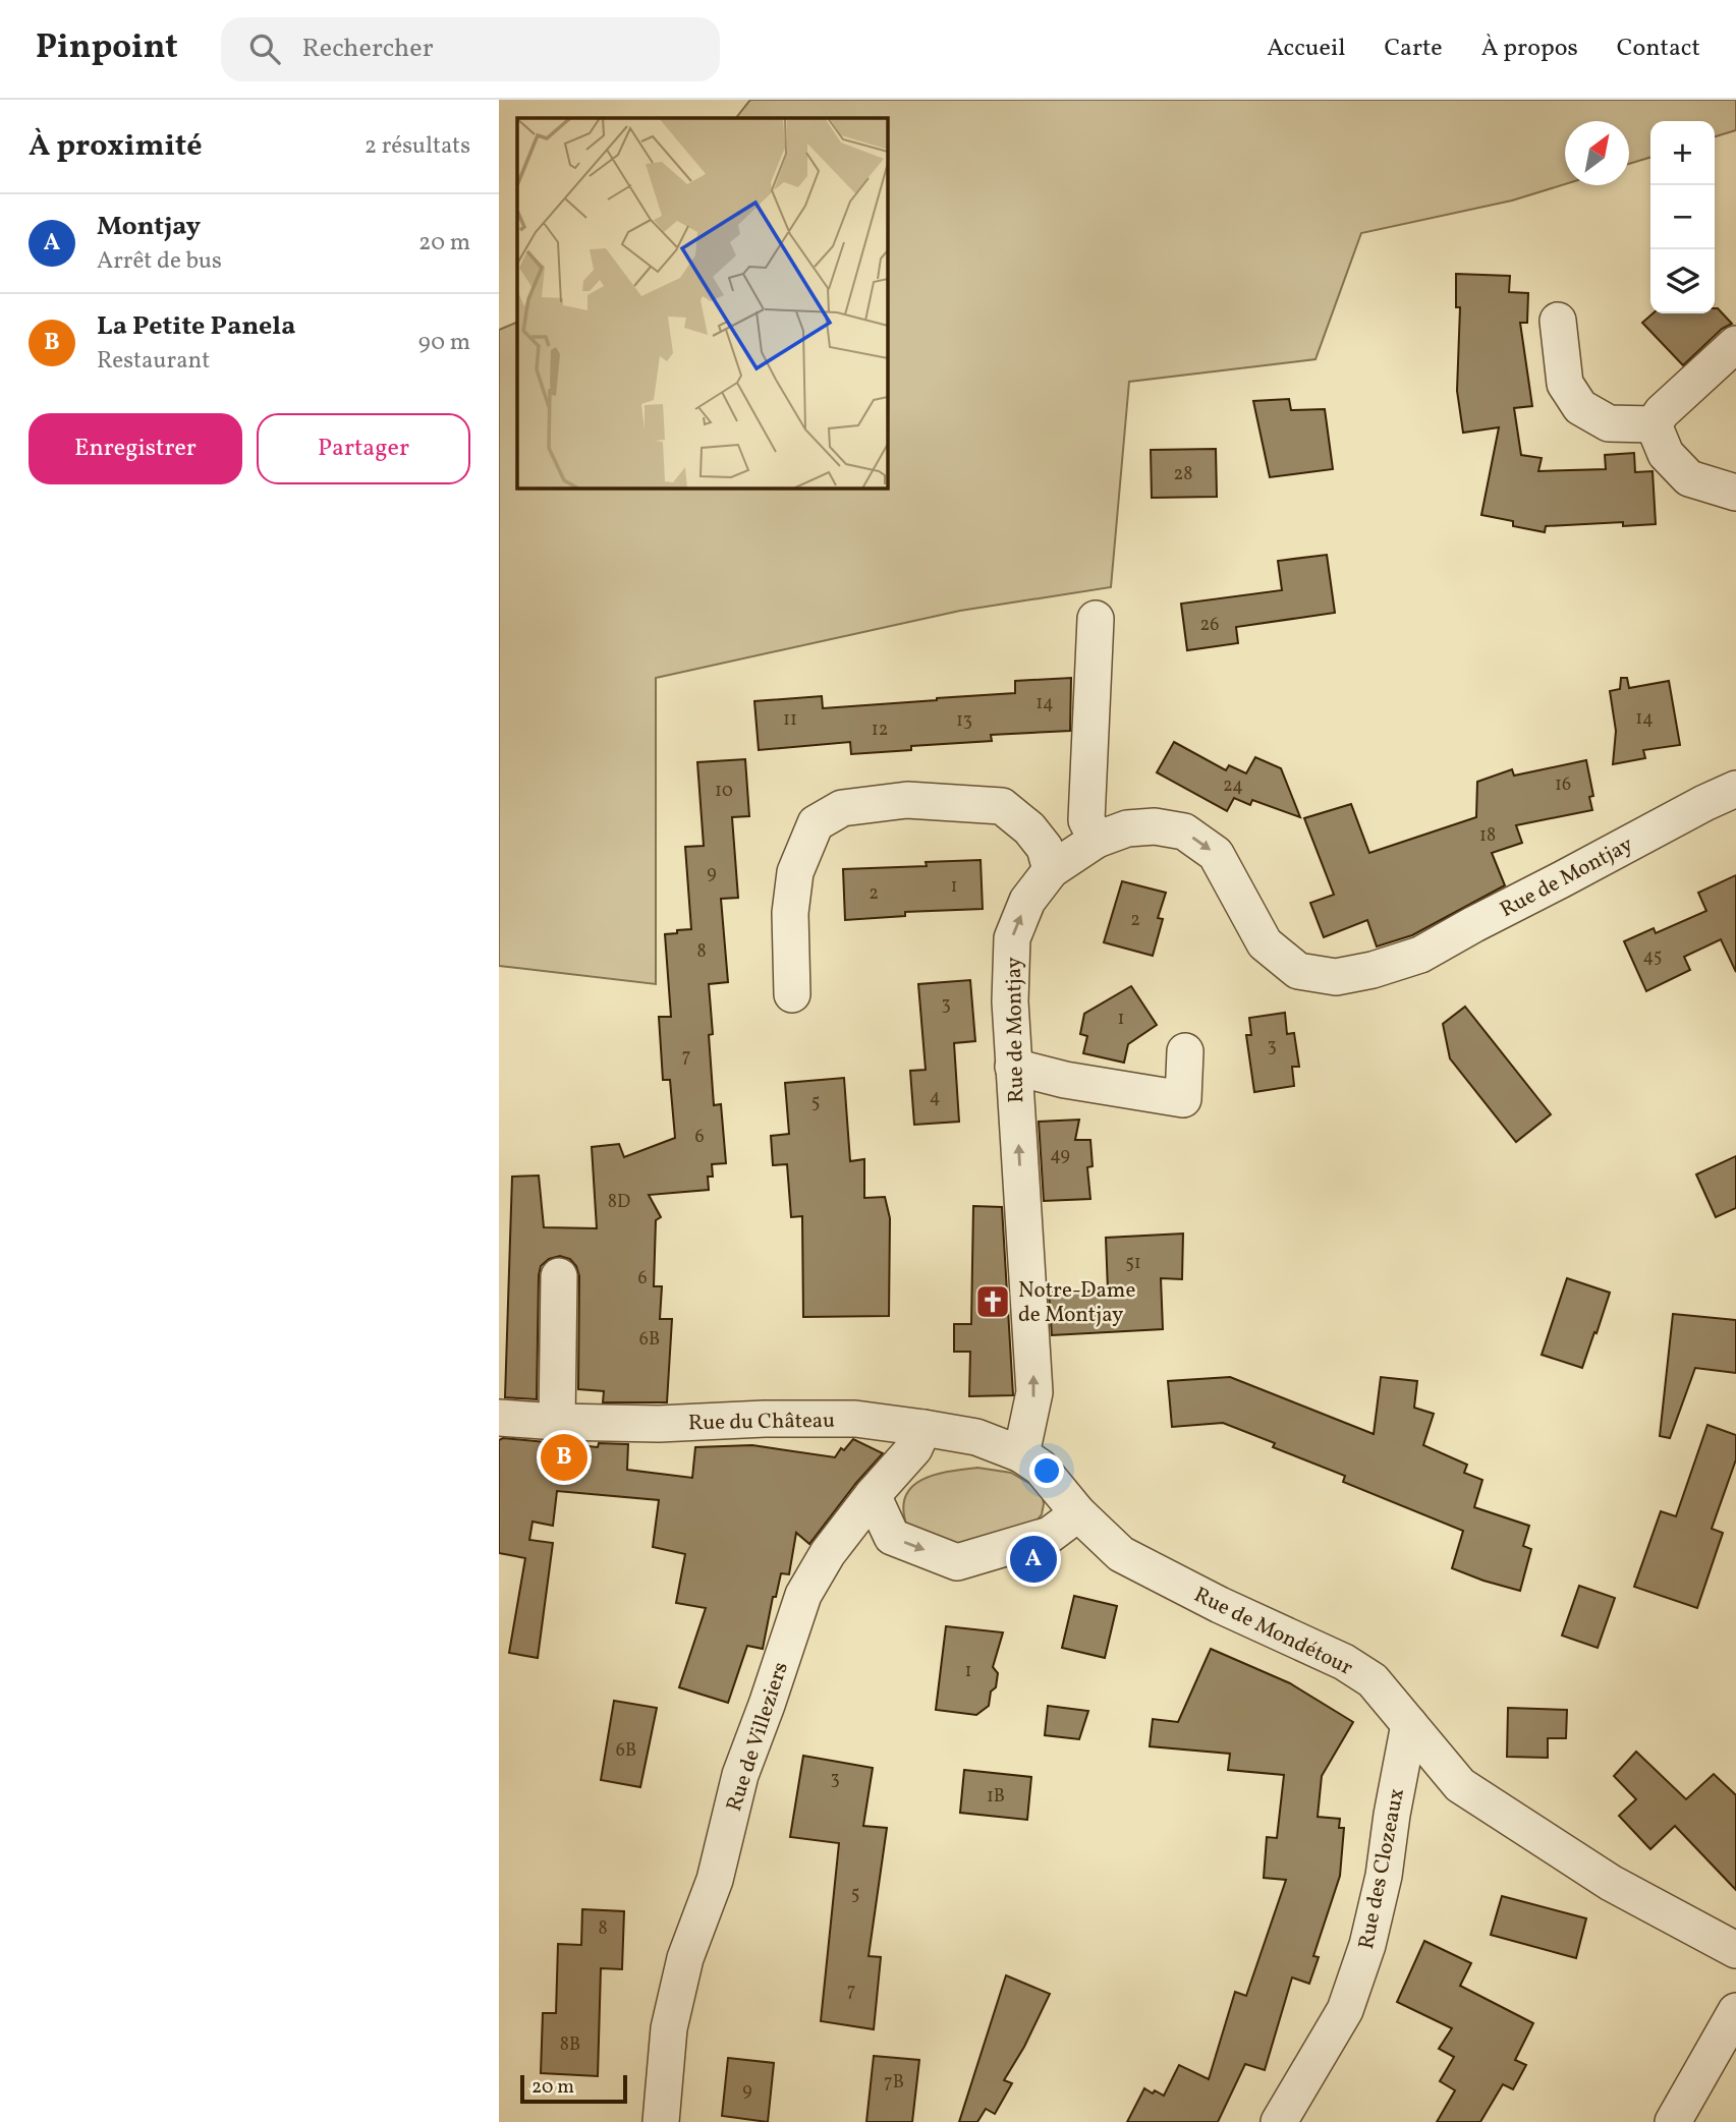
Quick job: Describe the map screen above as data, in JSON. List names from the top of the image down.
{
  "streets": {
    "street": [
      "Rue de Montjay",
      "Rue du Château",
      "Rue de Mondétour",
      "Rue de Villeziers",
      "Rue des Clozeaux"
    ]
  },
  "crossings": [
    ["Rue de Montjay", "Rue du Château"],
    ["Rue de Montjay", "Rue de Mondétour"],
    ["Rue du Château", "Rue de Mondétour"],
    ["Rue du Château", "Rue de Villeziers"],
    ["Rue de Mondétour", "Rue des Clozeaux"]
  ],
  "places": {
    "church": ["Notre-Dame de Montjay"]
  },
  "house_numbers": [
    "28",
    "26",
    "14",
    "14",
    "11",
    "13",
    "12",
    "16",
    "24",
    "10",
    "18",
    "9",
    "1",
    "2",
    "2",
    "8",
    "45",
    "3",
    "1",
    "3",
    "7",
    "4",
    "5",
    "6",
    "49",
    "8D",
    "51",
    "6",
    "6B",
    "1",
    "6B",
    "3",
    "1B",
    "5",
    "8",
    "7",
    "8B",
    "7B",
    "9"
  ],
  "scale_bar": "20 m",
  "north": "top right",
  "page": {
    "header": "Pinpoint",
    "search": "Rechercher",
    "nav": [
      "Accueil",
      "Carte",
      "À propos",
      "Contact"
    ],
    "heading": ["À proximité", "2 résultats"],
    "map_buttons": ["+", "−"],
    "list": [
      {
        "mark": "A",
        "name": "Montjay",
        "note": "Arrêt de bus",
        "value": "20 m"
      },
      {
        "mark": "B",
        "name": "La Petite Panela",
        "note": "Restaurant",
        "value": "90 m"
      }
    ],
    "buttons": ["Enregistrer", "Partager"],
    "pins": ["B", "A"],
    "scale": "20 m"
  }
}
